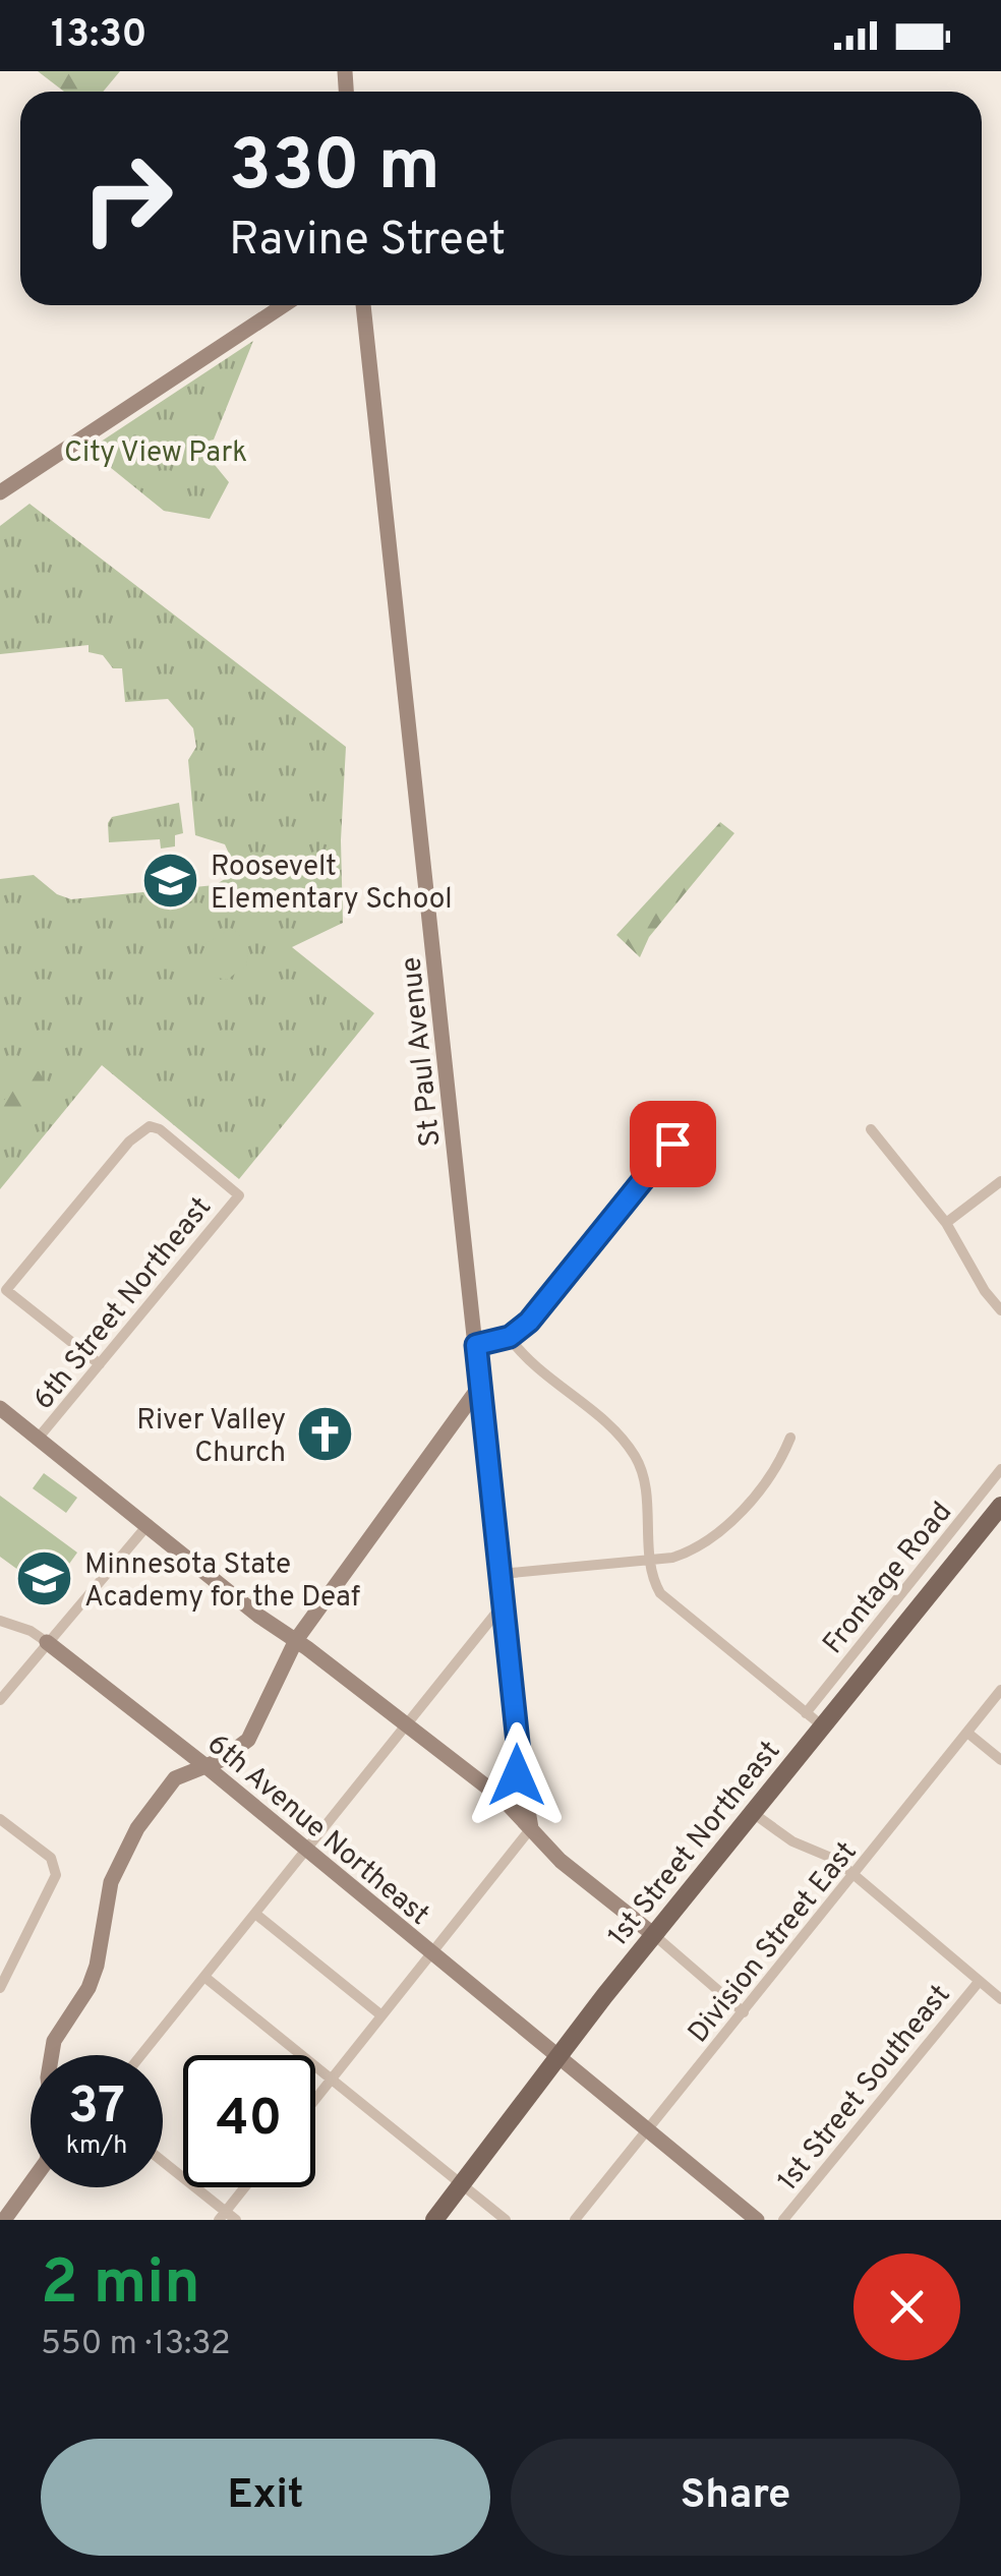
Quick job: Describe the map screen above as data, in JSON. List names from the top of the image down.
{
  "streets": {
    "main road": ["1st Street Northeast"],
    "street": [
      "St Paul Avenue",
      "6th Street Northeast",
      "Frontage Road",
      "6th Avenue Northeast",
      "Division Street East",
      "1st Street Southeast"
    ]
  },
  "crossings": [
    ["6th Avenue Northeast", "1st Street Northeast"],
    ["6th Avenue Northeast", "Division Street East"]
  ],
  "parks": ["City View Park"],
  "places": {
    "school or university": ["Roosevelt Elementary School", "Minnesota State Academy for the Deaf"],
    "church": ["River Valley Church"]
  },
  "page": {
    "status": "13:30",
    "turn": ["330 m", "Ravine Street"],
    "speed": "37 km/h",
    "limit": "40",
    "heading": ["2 min", "550 m · 13:32"],
    "buttons": ["Exit", "Share"]
  }
}
